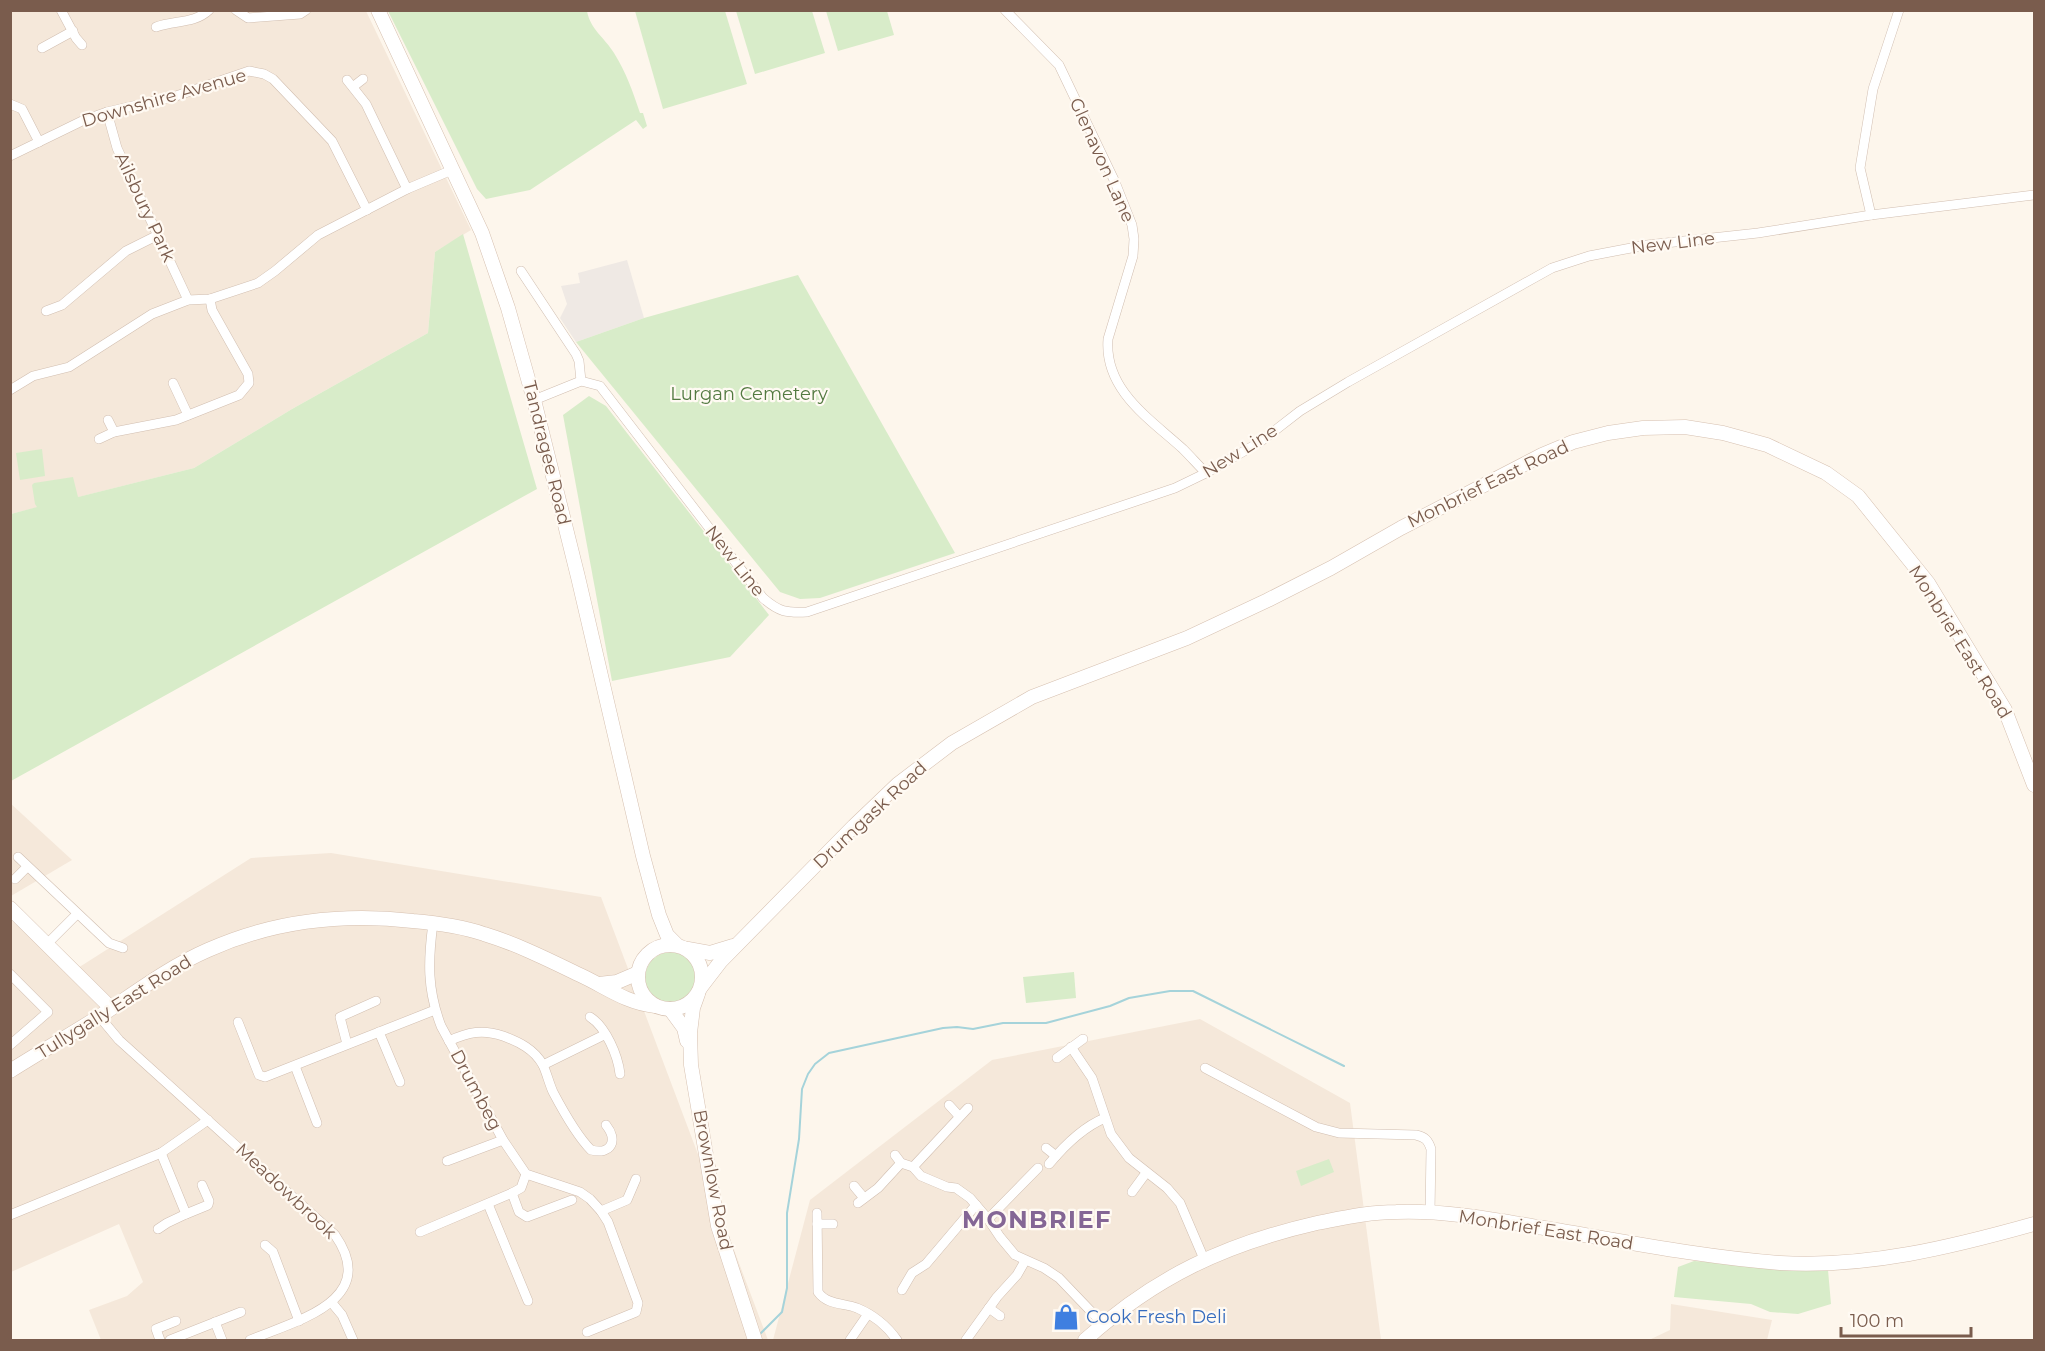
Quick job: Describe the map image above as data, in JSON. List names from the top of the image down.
{
  "streets": {
    "street": [
      "Downshire Avenue",
      "Glenavon Lane",
      "Ailsbury Park",
      "New Line",
      "Tandragee Road",
      "Monbrief East Road",
      "Drumgask Road",
      "Tullygally East Road",
      "Drumbeg",
      "Brownlow Road",
      "Meadowbrook"
    ]
  },
  "crossings": [
    ["Downshire Avenue", "Ailsbury Park"],
    ["Glenavon Lane", "New Line"],
    ["Tandragee Road", "Drumgask Road"],
    ["Tandragee Road", "Tullygally East Road"],
    ["Tandragee Road", "Brownlow Road"],
    ["Monbrief East Road", "Drumgask Road"],
    ["Drumgask Road", "Tullygally East Road"],
    ["Drumgask Road", "Brownlow Road"],
    ["Tullygally East Road", "Drumbeg"],
    ["Tullygally East Road", "Brownlow Road"],
    ["Tullygally East Road", "Meadowbrook"]
  ],
  "districts": ["MONBRIEF"],
  "parks": ["Lurgan Cemetery"],
  "places": {
    "shop": ["Cook Fresh Deli"]
  },
  "scale_bar": "100 m"
}
